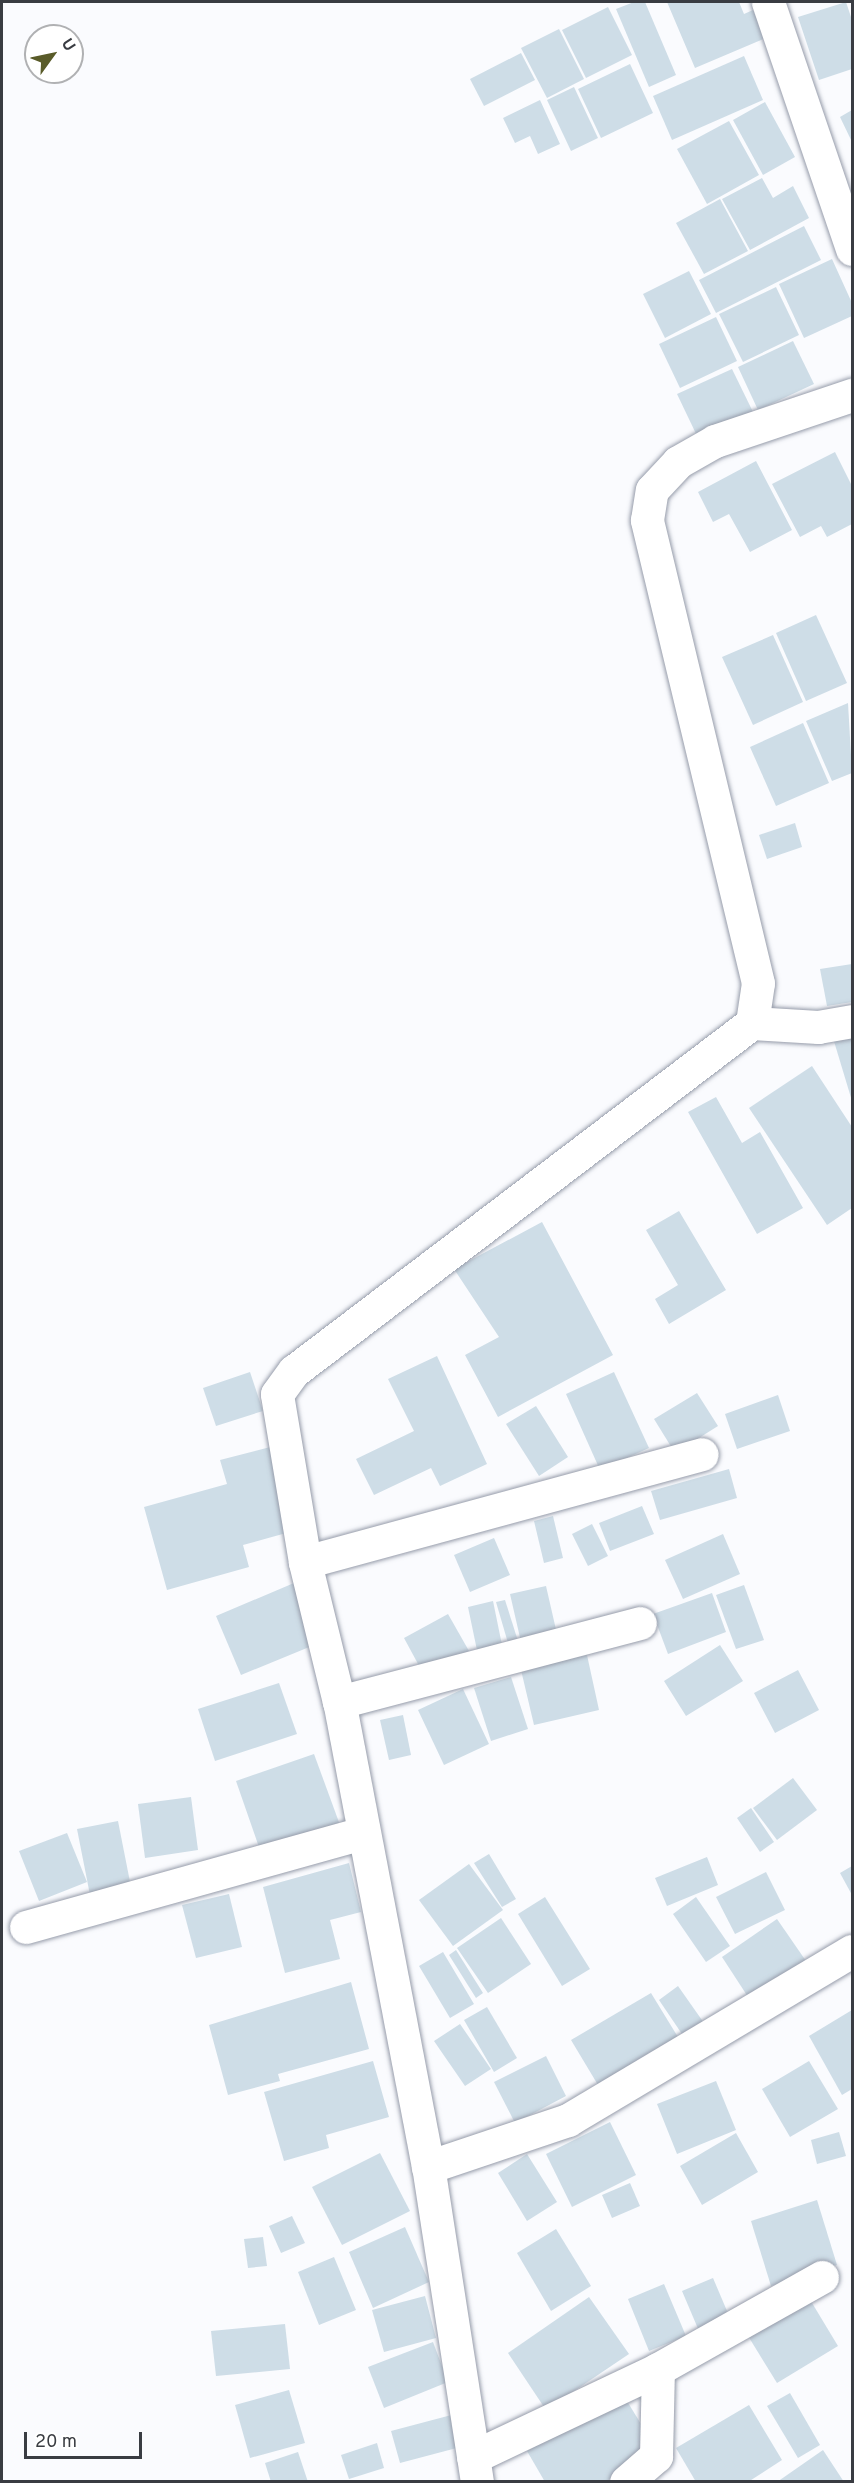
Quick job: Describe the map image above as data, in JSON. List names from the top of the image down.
{
  "scale_bar": "20 m",
  "north": "top right"
}
